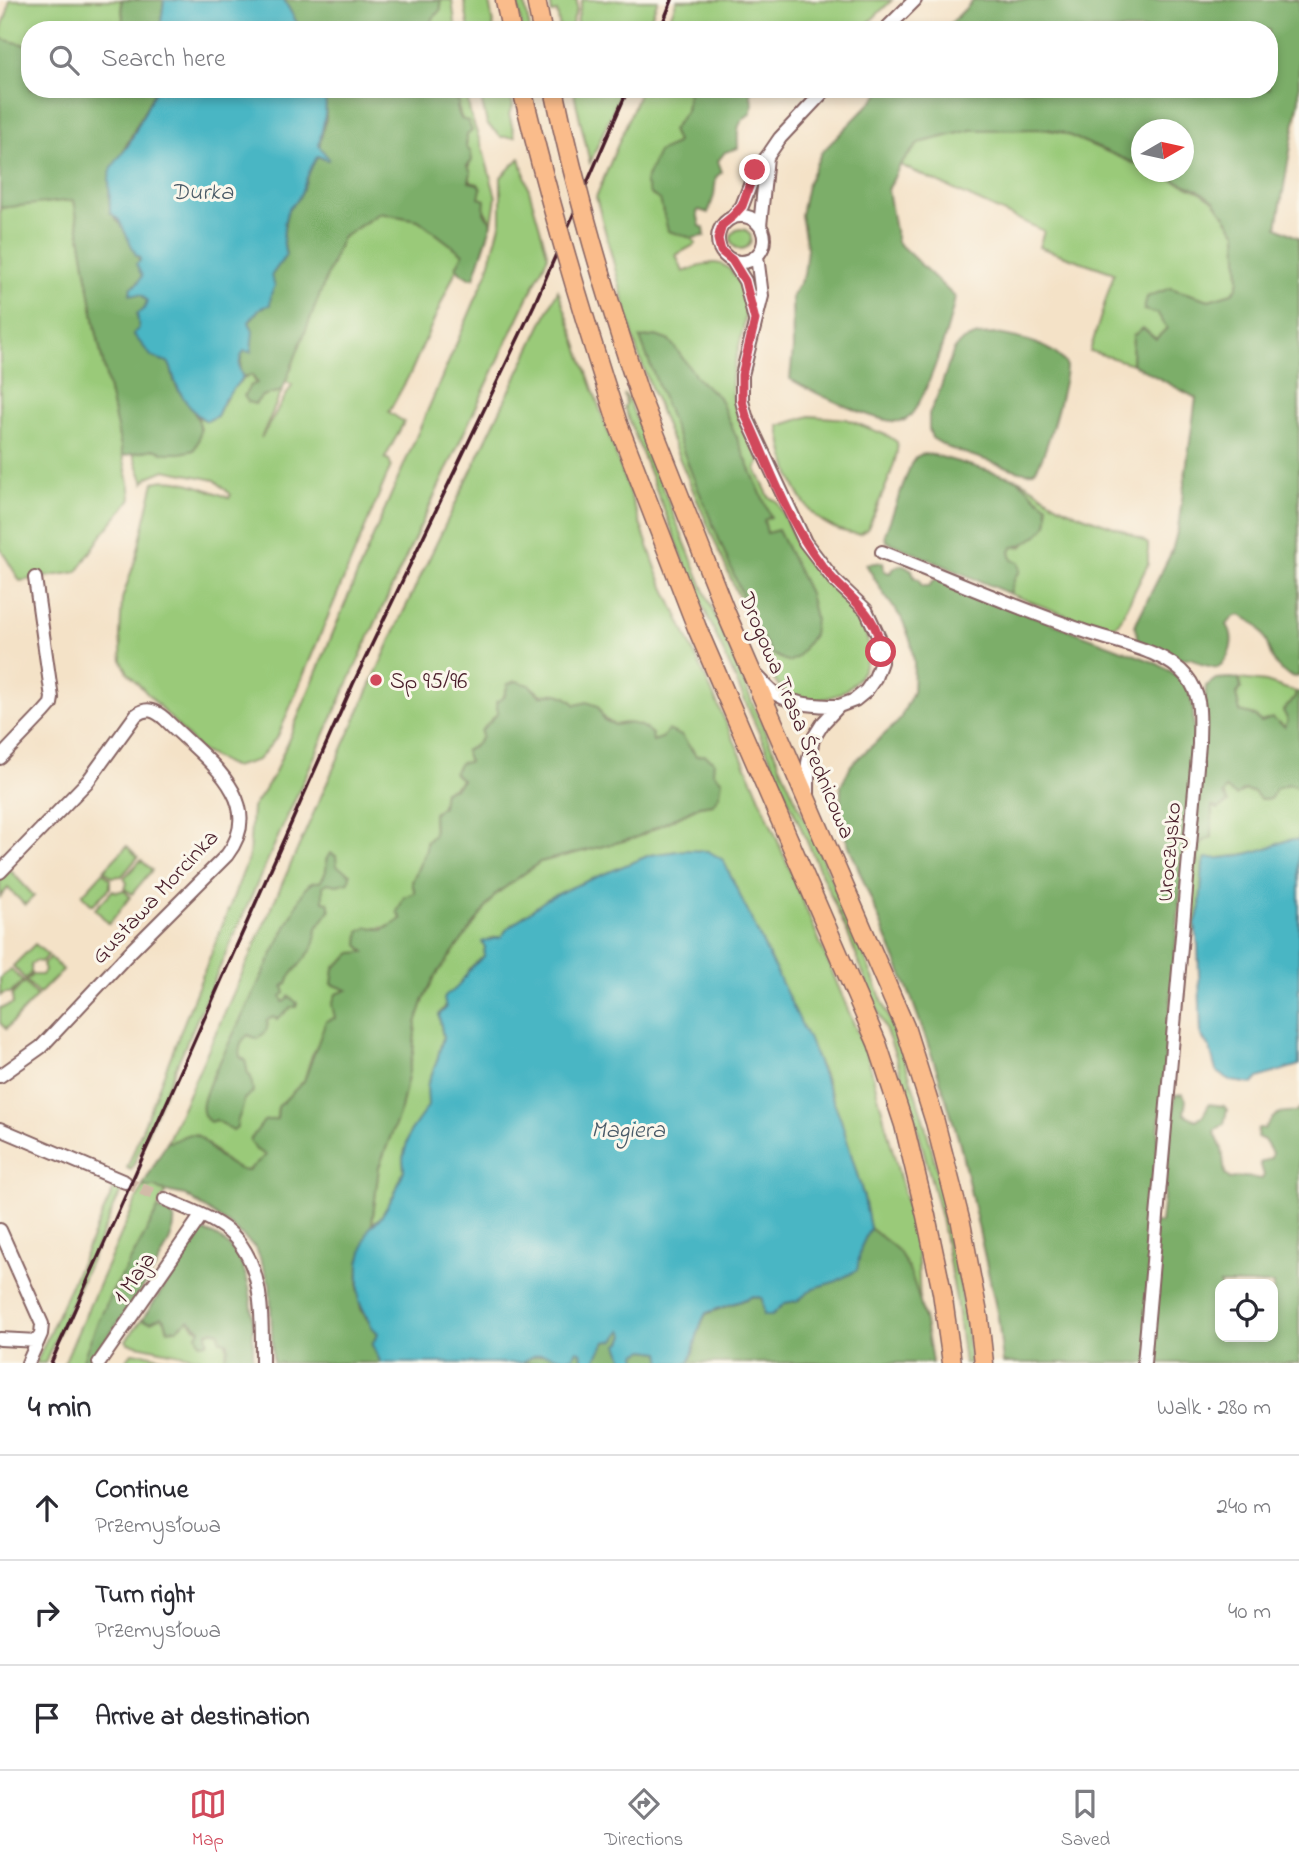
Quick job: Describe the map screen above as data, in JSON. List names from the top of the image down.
{
  "streets": {
    "main road": ["Drogowa Trasa Średnicowa"],
    "street": ["Uroczysko", "Gustawa Morcinka", "1 Maja"]
  },
  "water": ["Durka", "Magiera"],
  "places": ["Sp 95/96"],
  "north": "right",
  "page": {
    "search": "Search here",
    "heading": ["4 min", "Walk · 280 m"],
    "list": [
      ["Continue", "Przemysłowa", "240 m"],
      ["Turn right", "Przemysłowa", "40 m"],
      "Arrive at destination"
    ],
    "nav": ["Map", "Directions", "Saved"]
  }
}
